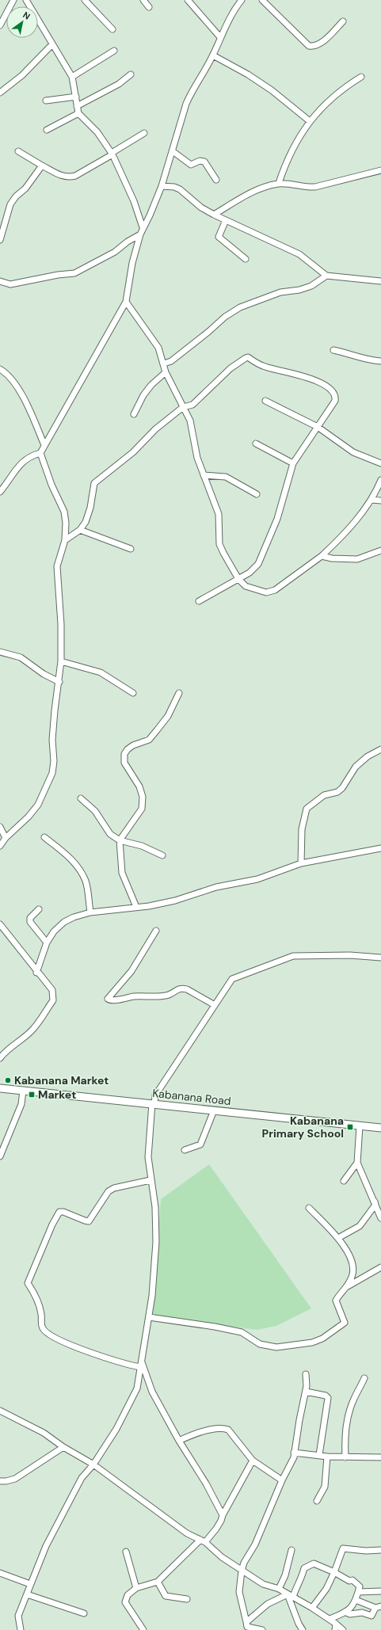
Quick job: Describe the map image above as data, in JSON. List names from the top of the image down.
{
  "streets": {
    "street": ["Kabanana Road"]
  },
  "places": {
    "other": ["Kabanana Market"],
    "transit": ["Market", "Kabanana Primary School"]
  },
  "north": "top right"
}
